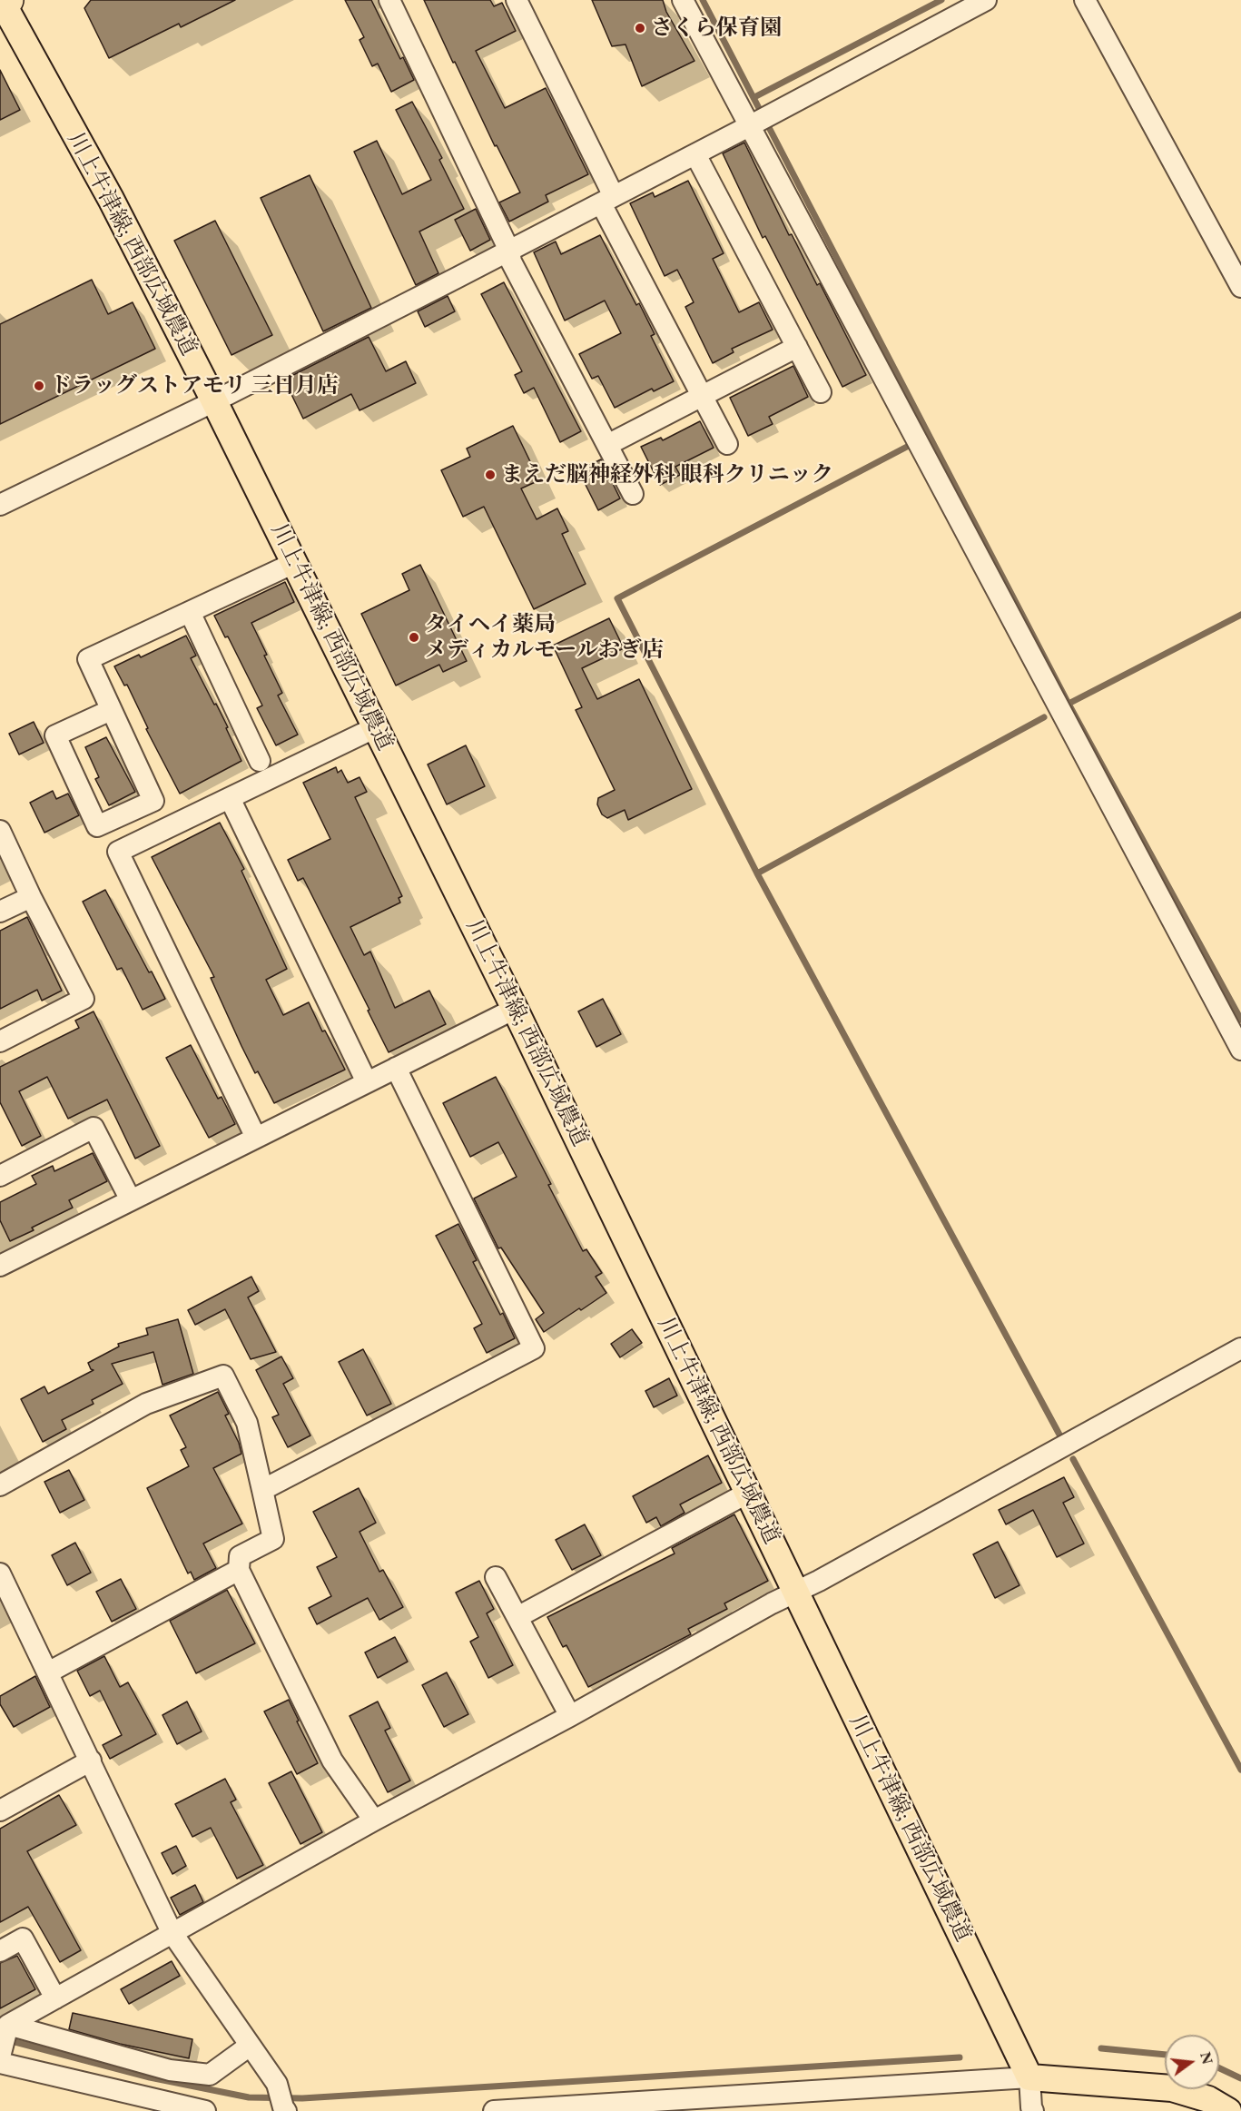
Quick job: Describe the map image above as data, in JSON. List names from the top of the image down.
{
  "streets": {
    "main road": ["川上牛津線; 西部広域農道"]
  },
  "places": [
    "さくら保育園",
    "ドラッグストアモリ 三日月店",
    "まえだ脳神経外科 眼科クリニック",
    "タイヘイ薬局 メディカルモールおぎ店"
  ],
  "north": "right"
}
